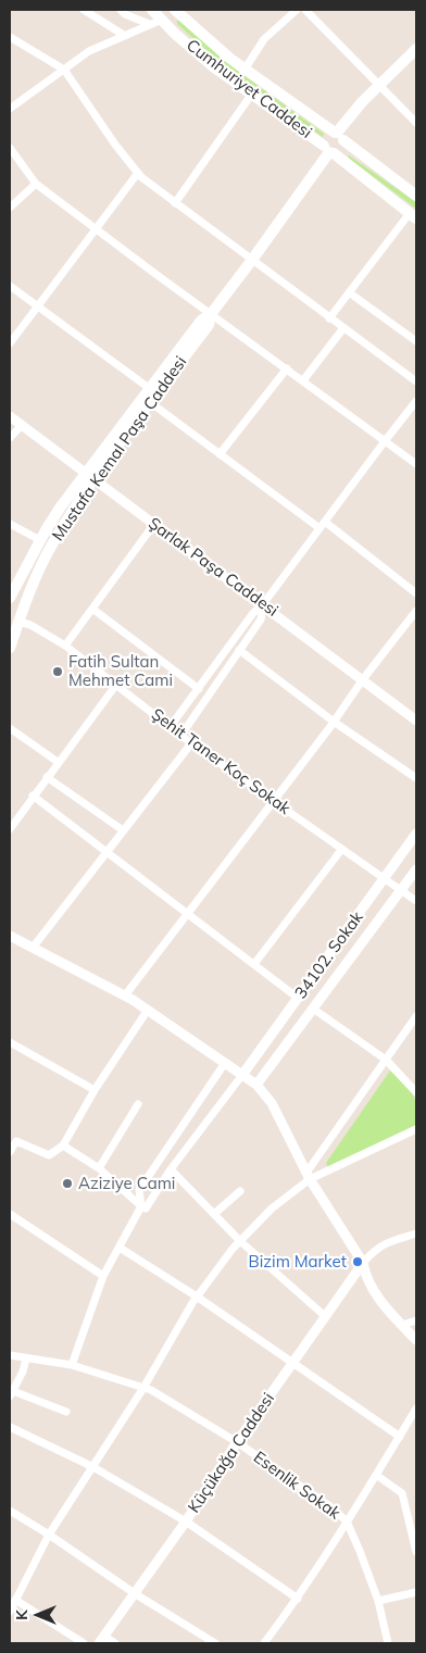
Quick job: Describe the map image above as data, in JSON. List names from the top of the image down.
{
  "streets": {
    "main road": ["Cumhuriyet Caddesi", "Mustafa Kemal Paşa Caddesi"],
    "street": [
      "Şarlak Paşa Caddesi",
      "Şehit Taner Koç Sokak",
      "34102. Sokak",
      "Küçükağa Caddesi",
      "Esenlik Sokak"
    ]
  },
  "crossings": [
    ["Cumhuriyet Caddesi", "Mustafa Kemal Paşa Caddesi"],
    ["Mustafa Kemal Paşa Caddesi", "Şarlak Paşa Caddesi"],
    ["Mustafa Kemal Paşa Caddesi", "Şehit Taner Koç Sokak"],
    ["Şehit Taner Koç Sokak", "34102. Sokak"],
    ["Küçükağa Caddesi", "Esenlik Sokak"]
  ],
  "places": ["Fatih Sultan Mehmet Cami", "Aziziye Cami", "Bizim Market"],
  "north": "left"
}
